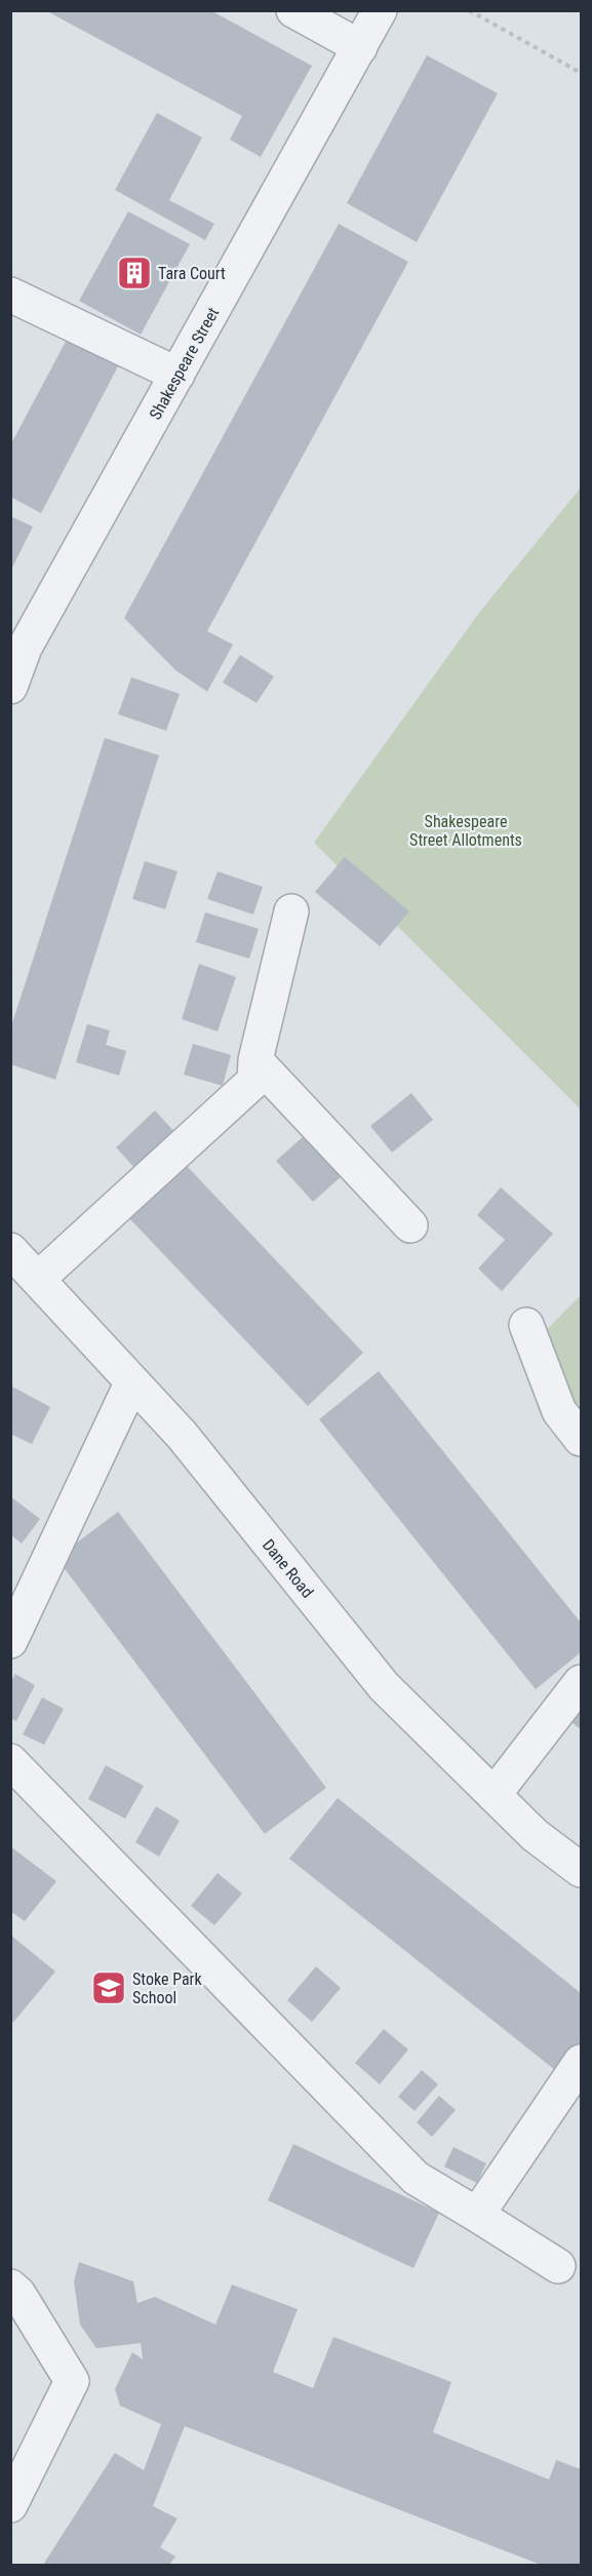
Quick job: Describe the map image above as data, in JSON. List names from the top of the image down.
{
  "streets": {
    "street": ["Shakespeare Street", "Dane Road"]
  },
  "parks": ["Shakespeare Street Allotments"],
  "places": {
    "building": ["Tara Court"],
    "school or university": ["Stoke Park School"]
  }
}
